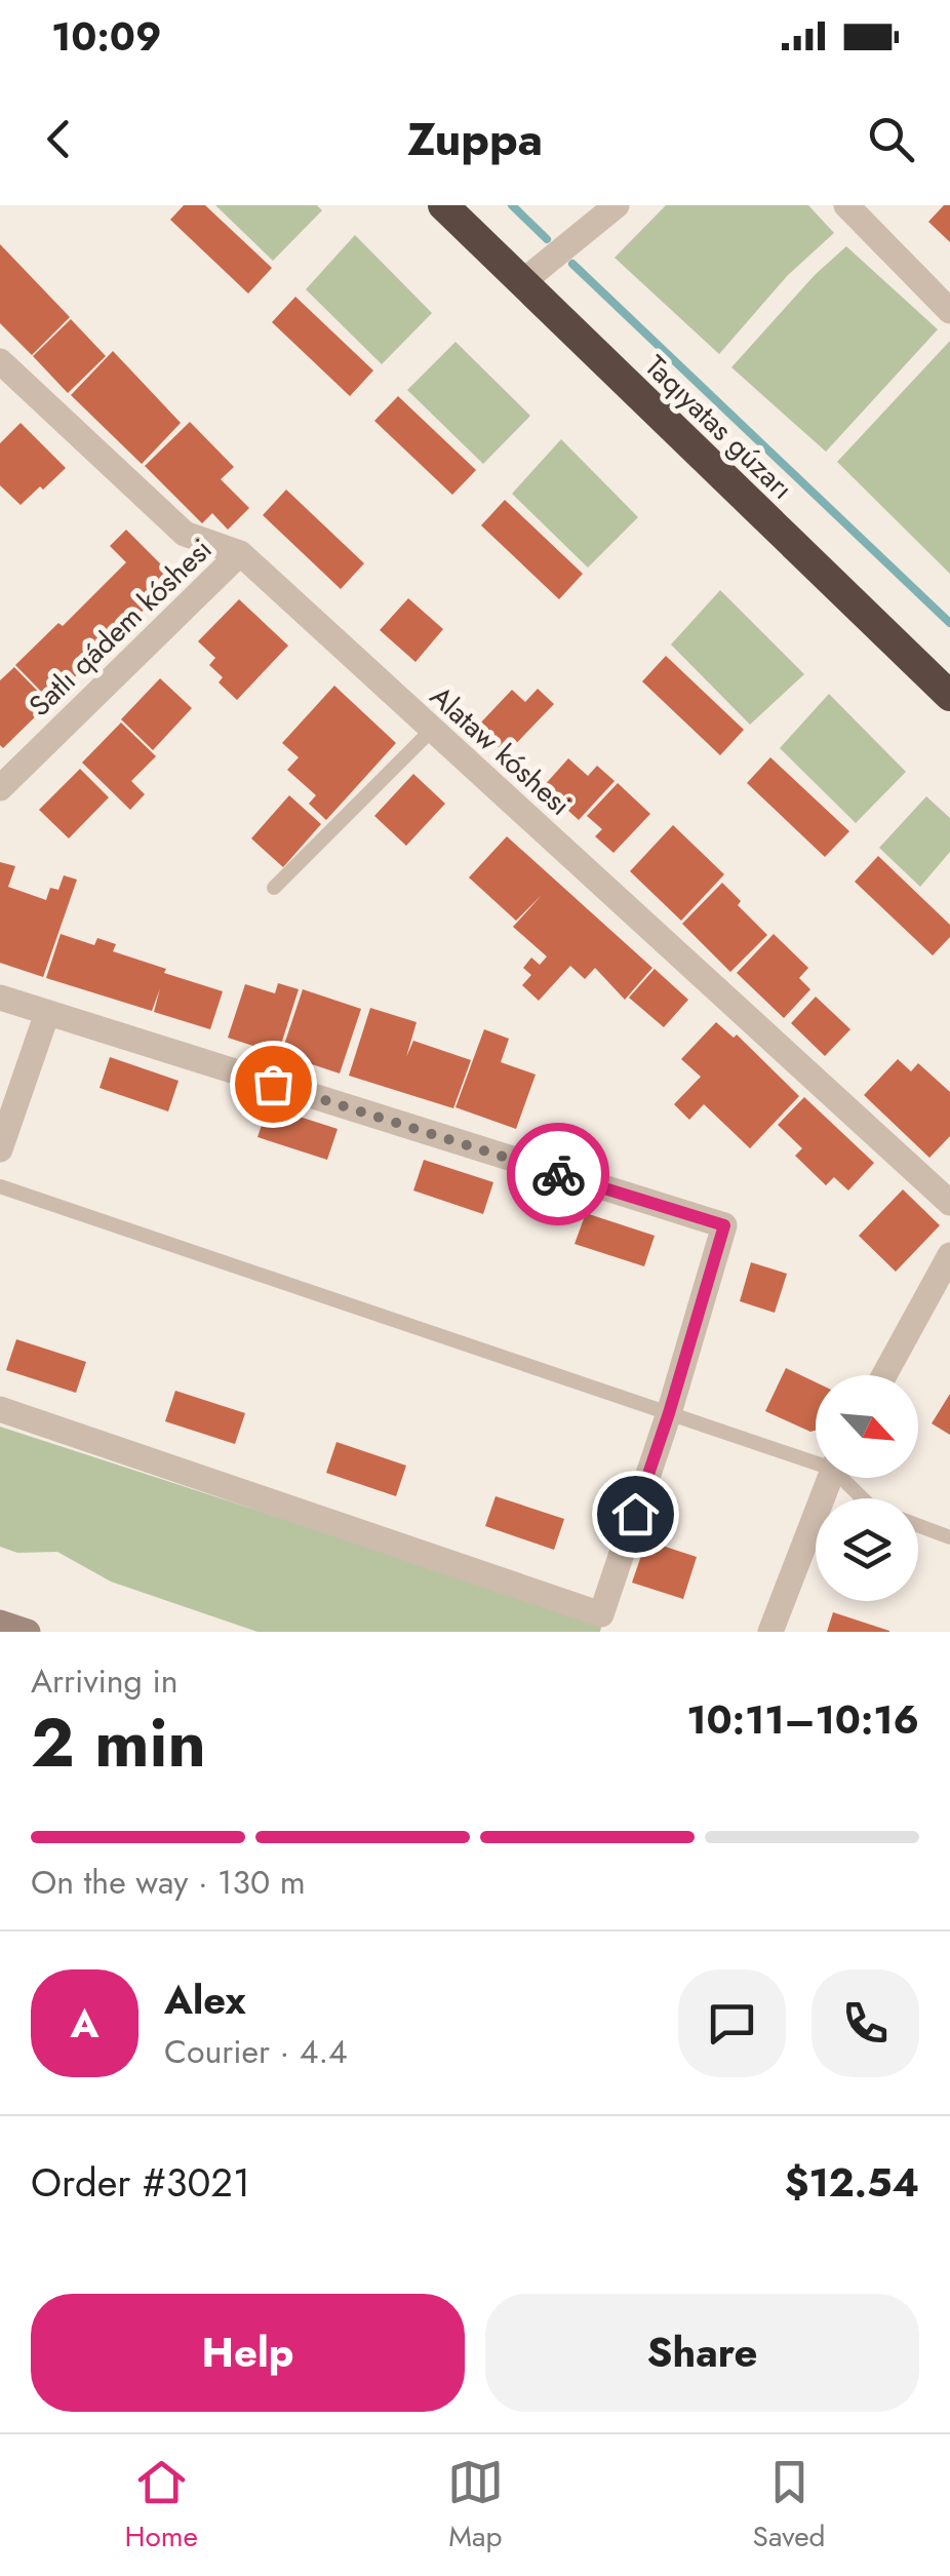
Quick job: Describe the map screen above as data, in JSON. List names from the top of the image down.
{
  "streets": {
    "highway": ["Taqıyatas gúzarı"],
    "street": ["Satlı qádem kóshesi", "Alataw kóshesi"]
  },
  "crossings": [
    ["Satlı qádem kóshesi", "Alataw kóshesi"]
  ],
  "north": "bottom right",
  "page": {
    "status": "10:09",
    "header": "Zuppa",
    "heading": ["2 min", "Arriving in", "10:11–10:16"],
    "panel": [
      "Alex",
      "Courier · 4.4",
      "Order #3021",
      "$12.54"
    ],
    "bar": "On the way · 130 m",
    "round": "A",
    "buttons": ["Help", "Share"],
    "tabs": ["Home", "Map", "Saved"]
  }
}
